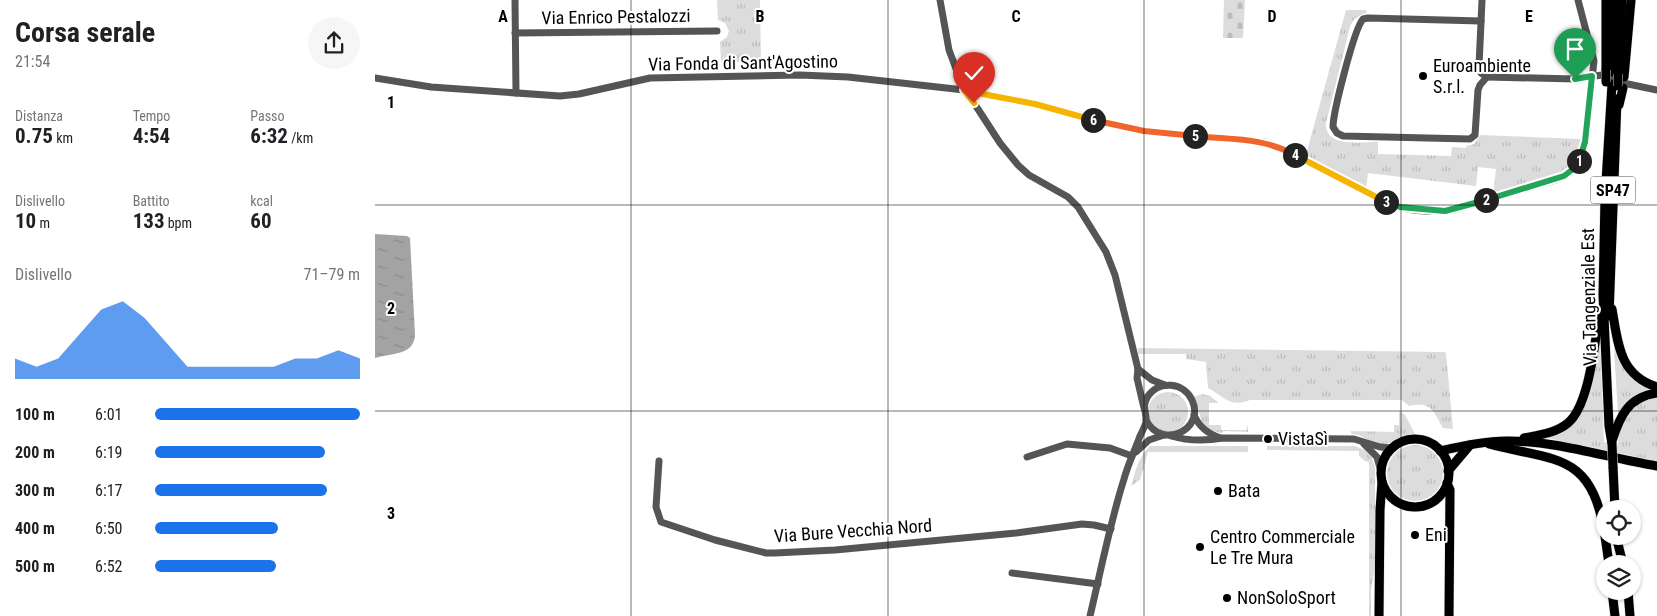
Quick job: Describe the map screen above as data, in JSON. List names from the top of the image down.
{
  "streets": {
    "main road": ["SP47", "Via Tangenziale Est"],
    "street": ["Via Enrico Pestalozzi", "Via Fonda di Sant'Agostino", "Via Bure Vecchia Nord"]
  },
  "places": [
    "Euroambiente S.r.l.",
    "VistaSì",
    "Bata",
    "Eni",
    "Centro Commerciale Le Tre Mura",
    "NonSoloSport"
  ],
  "page": {
    "heading": ["Corsa serale", "21:54"],
    "stats": [
      ["Distanza", "0.75 km"],
      ["Tempo", "4:54"],
      ["Passo", "6:32 /km"],
      ["Dislivello", "10 m"],
      ["Battito", "133 bpm"],
      ["kcal", "60"]
    ],
    "pins": [
      "6",
      "5",
      "4",
      "1",
      "2",
      "3"
    ],
    "chart": ["Dislivello", "71–79 m"],
    "list": [
      {
        "name": "100 m",
        "note": "6:01"
      },
      {
        "name": "200 m",
        "note": "6:19"
      },
      {
        "name": "300 m",
        "note": "6:17"
      },
      {
        "name": "400 m",
        "note": "6:50"
      },
      {
        "name": "500 m",
        "note": "6:52"
      }
    ]
  },
  "grid": {
    "columns": [
      "A",
      "B",
      "C",
      "D",
      "E"
    ],
    "rows": ["1", "2", "3"]
  }
}
